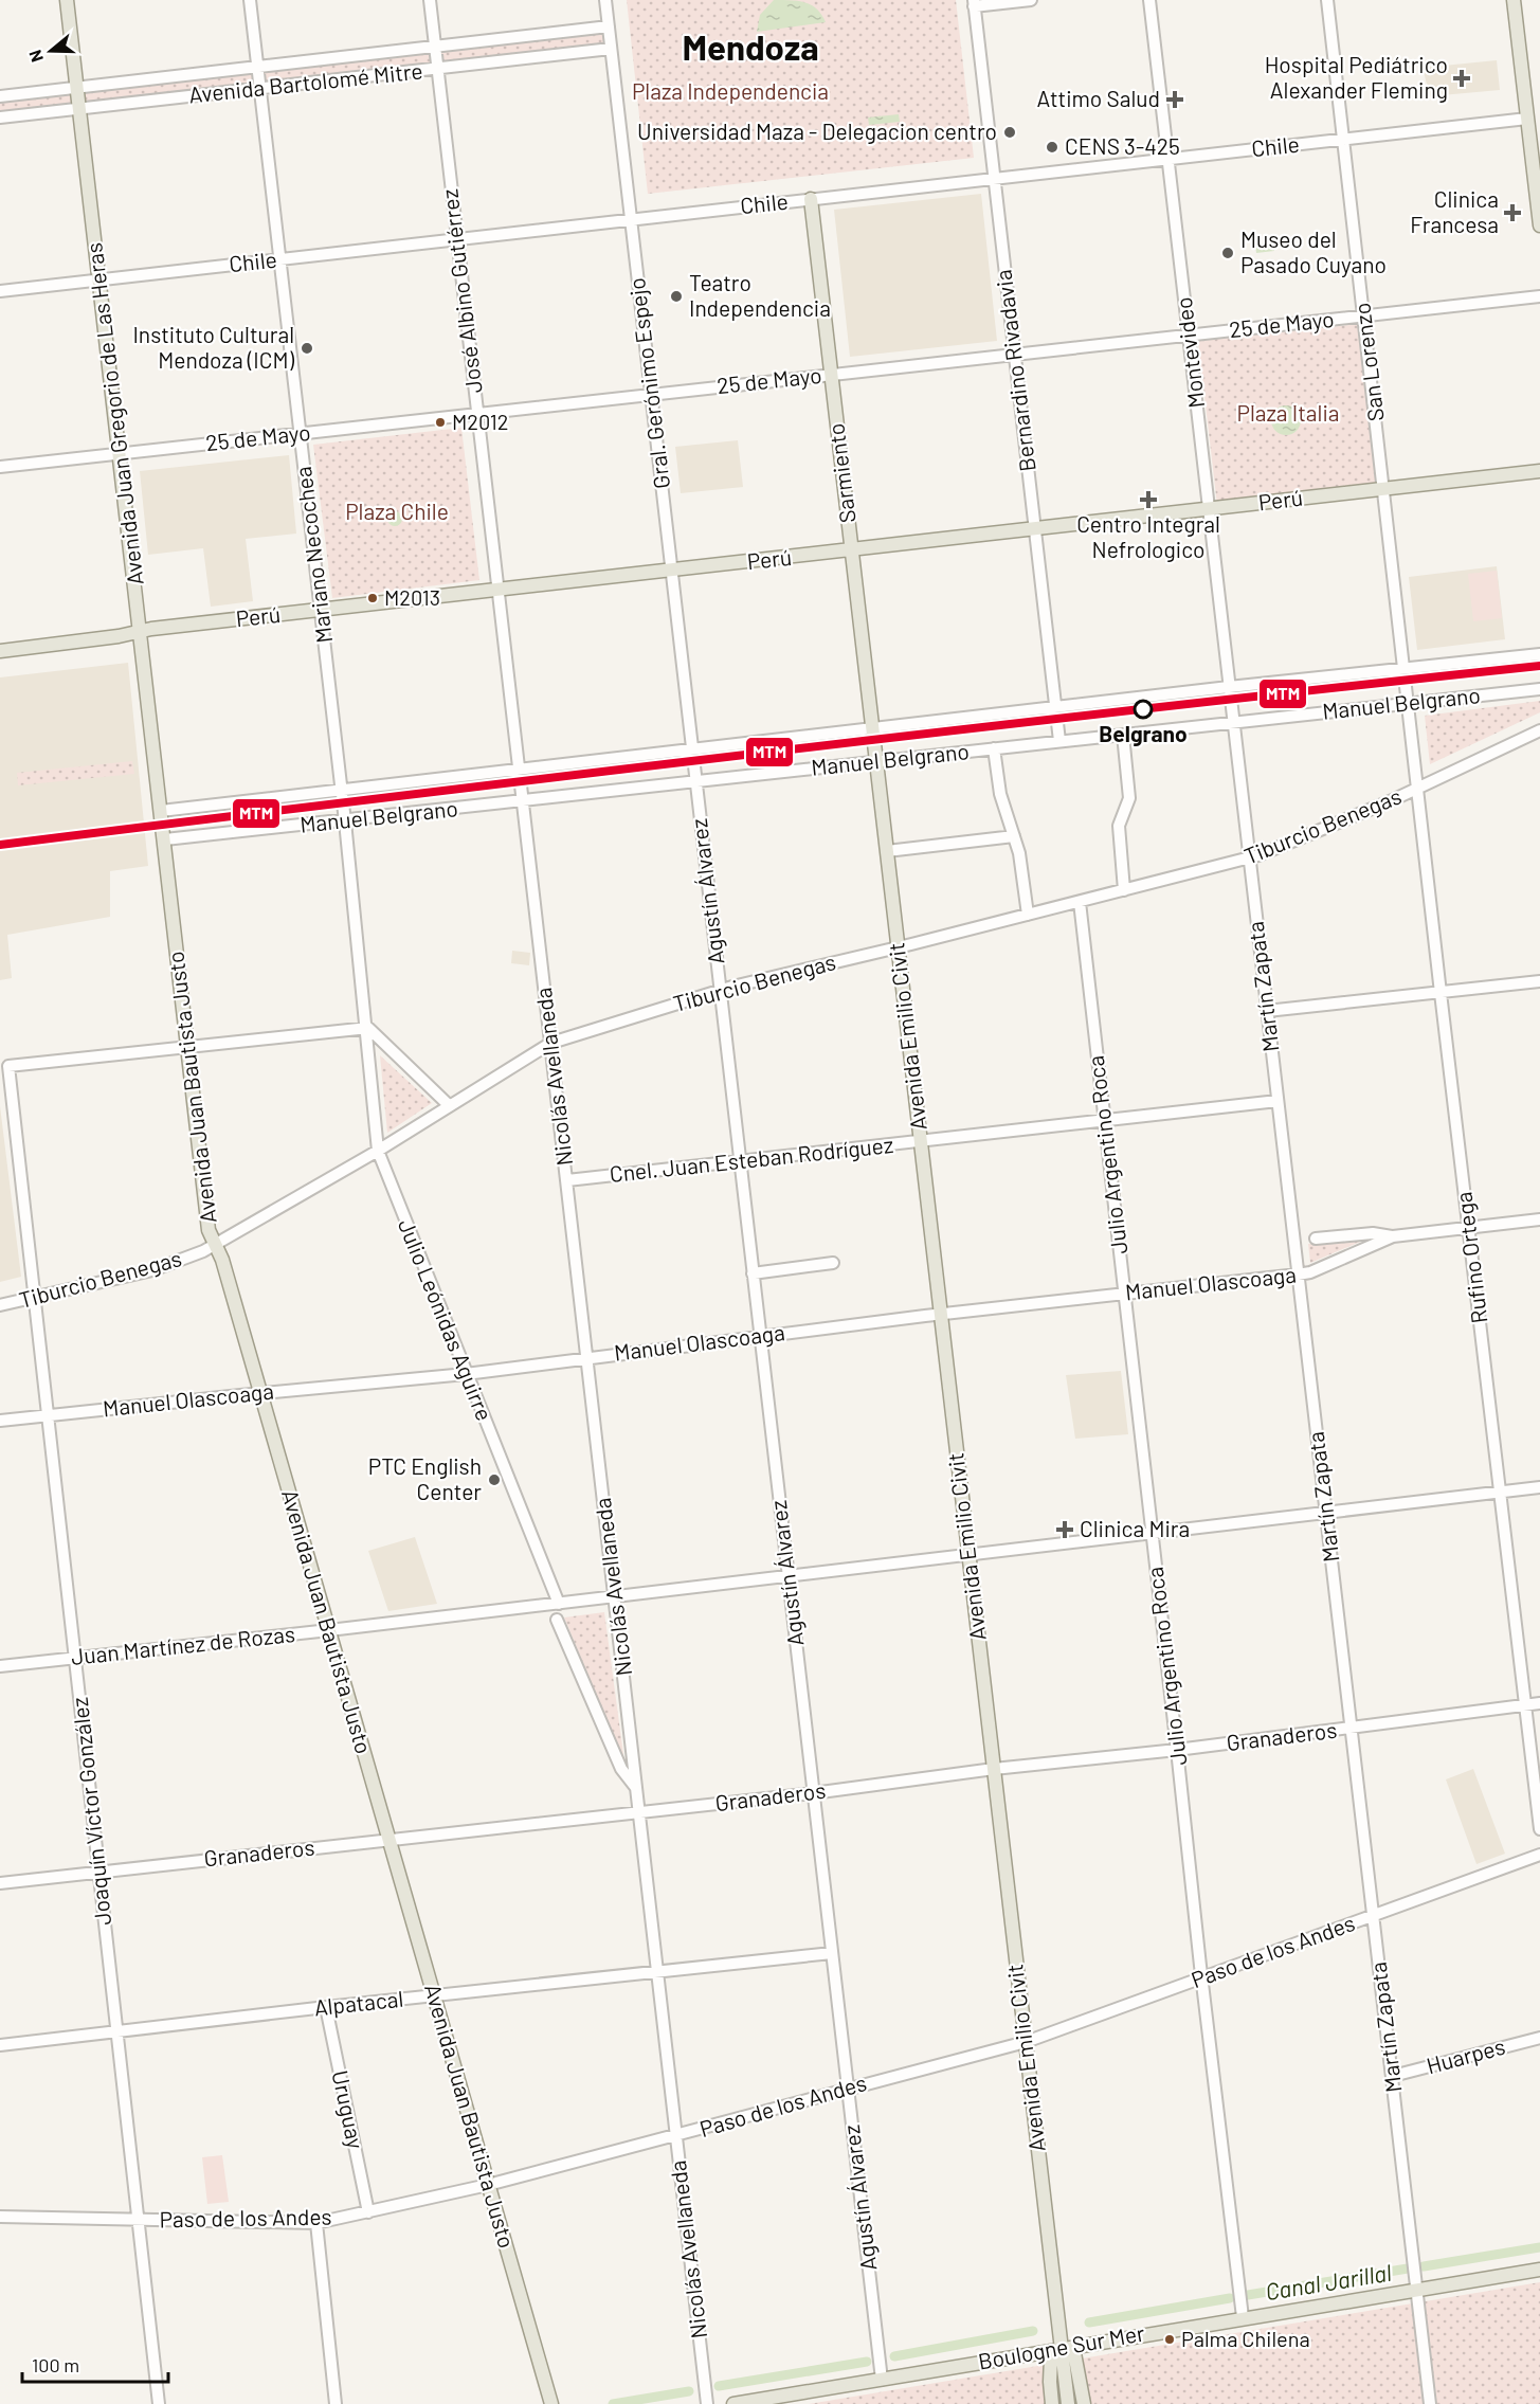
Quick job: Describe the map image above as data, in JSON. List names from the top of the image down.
{
  "streets": {
    "main road": [
      "Avenida Juan Gregorio de Las Heras",
      "Sarmiento",
      "Perú",
      "Avenida Emilio Civit",
      "Avenida Juan Bautista Justo",
      "Boulogne Sur Mer"
    ],
    "street": [
      "Avenida Bartolomé Mitre",
      "Chile",
      "José Albino Gutiérrez",
      "25 de Mayo",
      "Montevideo",
      "San Lorenzo",
      "Bernardino Rivadavia",
      "Gral. Gerónimo Espejo",
      "Mariano Necochea",
      "Manuel Belgrano",
      "Tiburcio Benegas",
      "Agustín Álvarez",
      "Martín Zapata",
      "Nicolás Avellaneda",
      "Julio Argentino Roca",
      "Cnel. Juan Esteban Rodríguez",
      "Rufino Ortega",
      "Manuel Olascoaga",
      "Julio Leónidas Aguirre",
      "Juan Martínez de Rozas",
      "Granaderos",
      "Joaquín Víctor González",
      "Paso de los Andes",
      "Alpatacal",
      "Huarpes",
      "Uruguay"
    ]
  },
  "crossings": [
    ["Avenida Bartolomé Mitre", "José Albino Gutiérrez"],
    ["Avenida Bartolomé Mitre", "Gral. Gerónimo Espejo"],
    ["Avenida Bartolomé Mitre", "Avenida Juan Gregorio de Las Heras"],
    ["Avenida Bartolomé Mitre", "Mariano Necochea"],
    ["Chile", "José Albino Gutiérrez"],
    ["Chile", "Montevideo"],
    ["Chile", "San Lorenzo"],
    ["Chile", "Bernardino Rivadavia"],
    ["Chile", "Gral. Gerónimo Espejo"],
    ["Chile", "Avenida Juan Gregorio de Las Heras"],
    ["Chile", "Sarmiento"],
    ["Chile", "Mariano Necochea"],
    ["José Albino Gutiérrez", "25 de Mayo"],
    ["José Albino Gutiérrez", "Perú"],
    ["José Albino Gutiérrez", "Manuel Belgrano"],
    ["José Albino Gutiérrez", "Nicolás Avellaneda"],
    ["25 de Mayo", "Montevideo"],
    ["25 de Mayo", "San Lorenzo"],
    ["25 de Mayo", "Bernardino Rivadavia"],
    ["25 de Mayo", "Gral. Gerónimo Espejo"],
    ["25 de Mayo", "Avenida Juan Gregorio de Las Heras"],
    ["25 de Mayo", "Sarmiento"],
    ["25 de Mayo", "Mariano Necochea"],
    ["Montevideo", "Perú"],
    ["Montevideo", "Manuel Belgrano"],
    ["Montevideo", "Martín Zapata"],
    ["San Lorenzo", "Perú"],
    ["San Lorenzo", "Manuel Belgrano"],
    ["San Lorenzo", "Rufino Ortega"],
    ["Bernardino Rivadavia", "Perú"],
    ["Bernardino Rivadavia", "Manuel Belgrano"],
    ["Gral. Gerónimo Espejo", "Perú"],
    ["Gral. Gerónimo Espejo", "Manuel Belgrano"],
    ["Gral. Gerónimo Espejo", "Agustín Álvarez"],
    ["Avenida Juan Gregorio de Las Heras", "Perú"],
    ["Avenida Juan Gregorio de Las Heras", "Manuel Belgrano"],
    ["Avenida Juan Gregorio de Las Heras", "Avenida Juan Bautista Justo"],
    ["Sarmiento", "Perú"],
    ["Sarmiento", "Manuel Belgrano"],
    ["Sarmiento", "Avenida Emilio Civit"],
    ["Perú", "Mariano Necochea"],
    ["Mariano Necochea", "Manuel Belgrano"],
    ["Mariano Necochea", "Julio Leónidas Aguirre"],
    ["Manuel Belgrano", "Agustín Álvarez"],
    ["Manuel Belgrano", "Martín Zapata"],
    ["Manuel Belgrano", "Avenida Emilio Civit"],
    ["Manuel Belgrano", "Nicolás Avellaneda"],
    ["Manuel Belgrano", "Avenida Juan Bautista Justo"],
    ["Manuel Belgrano", "Rufino Ortega"],
    ["Manuel Belgrano", "Julio Leónidas Aguirre"],
    ["Tiburcio Benegas", "Agustín Álvarez"],
    ["Tiburcio Benegas", "Martín Zapata"],
    ["Tiburcio Benegas", "Avenida Emilio Civit"],
    ["Tiburcio Benegas", "Nicolás Avellaneda"],
    ["Tiburcio Benegas", "Avenida Juan Bautista Justo"],
    ["Tiburcio Benegas", "Julio Argentino Roca"],
    ["Tiburcio Benegas", "Rufino Ortega"],
    ["Tiburcio Benegas", "Julio Leónidas Aguirre"],
    ["Tiburcio Benegas", "Joaquín Víctor González"],
    ["Agustín Álvarez", "Cnel. Juan Esteban Rodríguez"],
    ["Agustín Álvarez", "Manuel Olascoaga"],
    ["Agustín Álvarez", "Juan Martínez de Rozas"],
    ["Agustín Álvarez", "Granaderos"],
    ["Agustín Álvarez", "Paso de los Andes"],
    ["Agustín Álvarez", "Alpatacal"],
    ["Agustín Álvarez", "Boulogne Sur Mer"],
    ["Martín Zapata", "Cnel. Juan Esteban Rodríguez"],
    ["Martín Zapata", "Manuel Olascoaga"],
    ["Martín Zapata", "Juan Martínez de Rozas"],
    ["Martín Zapata", "Granaderos"],
    ["Martín Zapata", "Paso de los Andes"],
    ["Martín Zapata", "Huarpes"],
    ["Martín Zapata", "Boulogne Sur Mer"],
    ["Avenida Emilio Civit", "Cnel. Juan Esteban Rodríguez"],
    ["Avenida Emilio Civit", "Manuel Olascoaga"],
    ["Avenida Emilio Civit", "Juan Martínez de Rozas"],
    ["Avenida Emilio Civit", "Granaderos"],
    ["Avenida Emilio Civit", "Paso de los Andes"],
    ["Avenida Emilio Civit", "Boulogne Sur Mer"],
    ["Nicolás Avellaneda", "Cnel. Juan Esteban Rodríguez"],
    ["Nicolás Avellaneda", "Manuel Olascoaga"],
    ["Nicolás Avellaneda", "Juan Martínez de Rozas"],
    ["Nicolás Avellaneda", "Granaderos"],
    ["Nicolás Avellaneda", "Paso de los Andes"],
    ["Nicolás Avellaneda", "Alpatacal"],
    ["Avenida Juan Bautista Justo", "Manuel Olascoaga"],
    ["Avenida Juan Bautista Justo", "Juan Martínez de Rozas"],
    ["Avenida Juan Bautista Justo", "Granaderos"],
    ["Avenida Juan Bautista Justo", "Joaquín Víctor González"],
    ["Avenida Juan Bautista Justo", "Paso de los Andes"],
    ["Avenida Juan Bautista Justo", "Alpatacal"],
    ["Julio Argentino Roca", "Cnel. Juan Esteban Rodríguez"],
    ["Julio Argentino Roca", "Manuel Olascoaga"],
    ["Julio Argentino Roca", "Juan Martínez de Rozas"],
    ["Julio Argentino Roca", "Granaderos"],
    ["Julio Argentino Roca", "Paso de los Andes"],
    ["Julio Argentino Roca", "Boulogne Sur Mer"],
    ["Rufino Ortega", "Manuel Olascoaga"],
    ["Rufino Ortega", "Juan Martínez de Rozas"],
    ["Rufino Ortega", "Granaderos"],
    ["Manuel Olascoaga", "Julio Leónidas Aguirre"],
    ["Manuel Olascoaga", "Joaquín Víctor González"],
    ["Julio Leónidas Aguirre", "Juan Martínez de Rozas"],
    ["Juan Martínez de Rozas", "Joaquín Víctor González"],
    ["Granaderos", "Joaquín Víctor González"],
    ["Joaquín Víctor González", "Paso de los Andes"],
    ["Joaquín Víctor González", "Alpatacal"],
    ["Paso de los Andes", "Uruguay"],
    ["Alpatacal", "Uruguay"]
  ],
  "districts": ["Mendoza"],
  "water": ["Canal Jarillal"],
  "parks": ["Plaza Independencia", "Plaza Italia", "Plaza Chile"],
  "places": {
    "health": [
      "Hospital Pediátrico Alexander Fleming",
      "Attimo Salud",
      "Clinica Francesa",
      "Centro Integral Nefrologico",
      "Clinica Mira"
    ],
    "other": [
      "Universidad Maza - Delegacion centro",
      "CENS 3-425",
      "Museo del Pasado Cuyano",
      "Teatro Independencia",
      "Instituto Cultural Mendoza (ICM)",
      "M2012",
      "M2013",
      "Belgrano",
      "PTC English Center",
      "Palma Chilena"
    ]
  },
  "lines": ["transit line MTM"],
  "scale_bar": "100 m",
  "north": "left"
}
